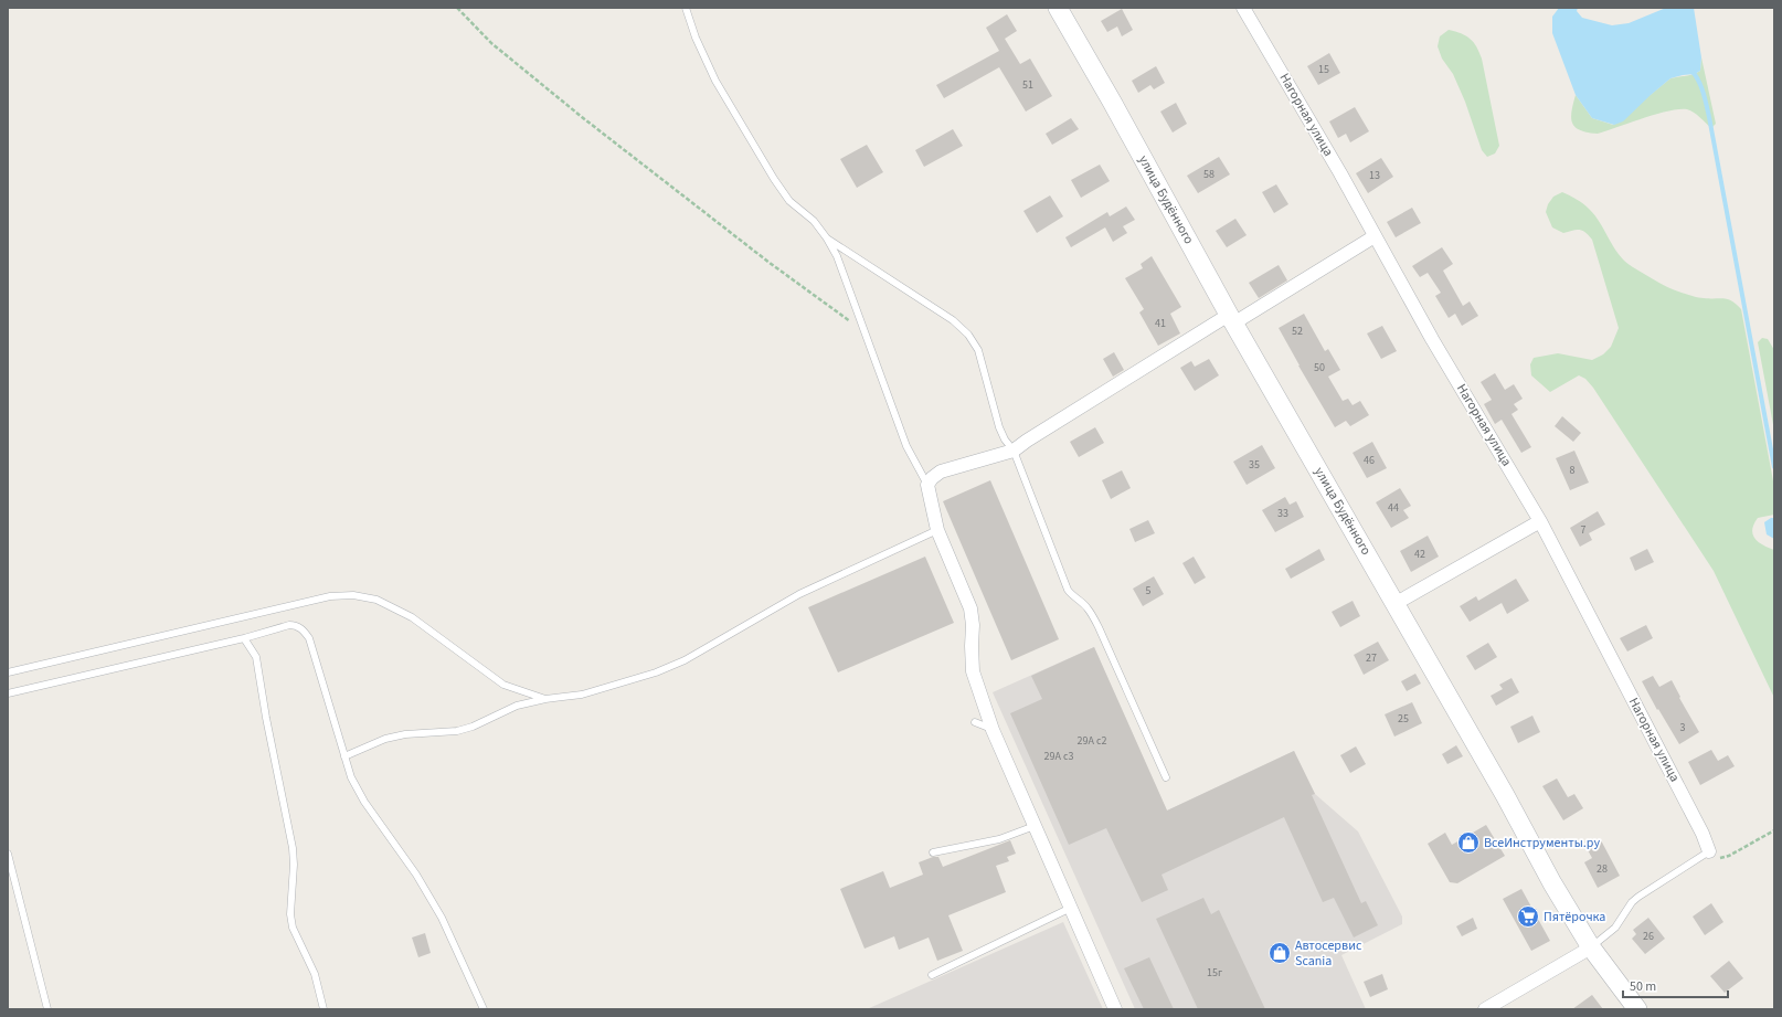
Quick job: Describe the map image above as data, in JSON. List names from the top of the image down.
{
  "streets": {
    "main road": ["улица Будённого"],
    "street": ["Нагорная улица"]
  },
  "places": {
    "shop": ["ВсеИнструменты.ру", "Автосервис Scania"],
    "supermarket": ["Пятёрочка"]
  },
  "house_numbers": [
    "15",
    "51",
    "58",
    "13",
    "41",
    "52",
    "50",
    "46",
    "35",
    "8",
    "44",
    "33",
    "7",
    "42",
    "5",
    "27",
    "25",
    "3",
    "29А с2",
    "29А с3",
    "28",
    "26",
    "15г"
  ],
  "scale_bar": "50 m"
}
